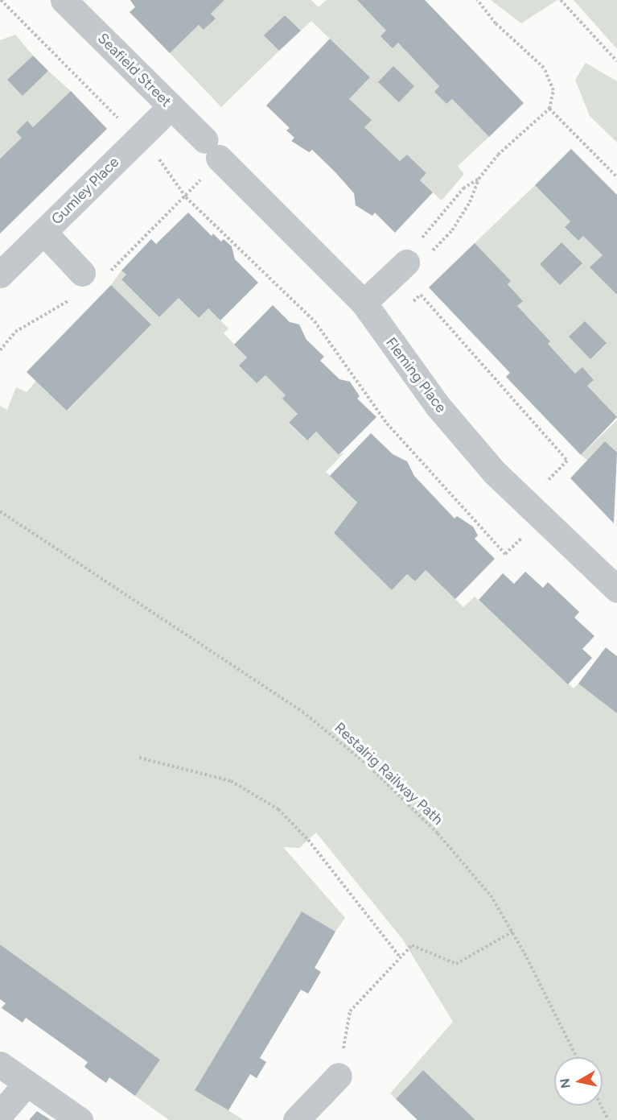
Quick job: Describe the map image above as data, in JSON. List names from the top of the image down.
{
  "streets": {
    "street": ["Seafield Street", "Gumley Place", "Fleming Place"],
    "path": ["Restalrig Railway Path"]
  },
  "crossings": [
    ["Seafield Street", "Gumley Place"],
    ["Seafield Street", "Fleming Place"]
  ],
  "north": "left"
}
